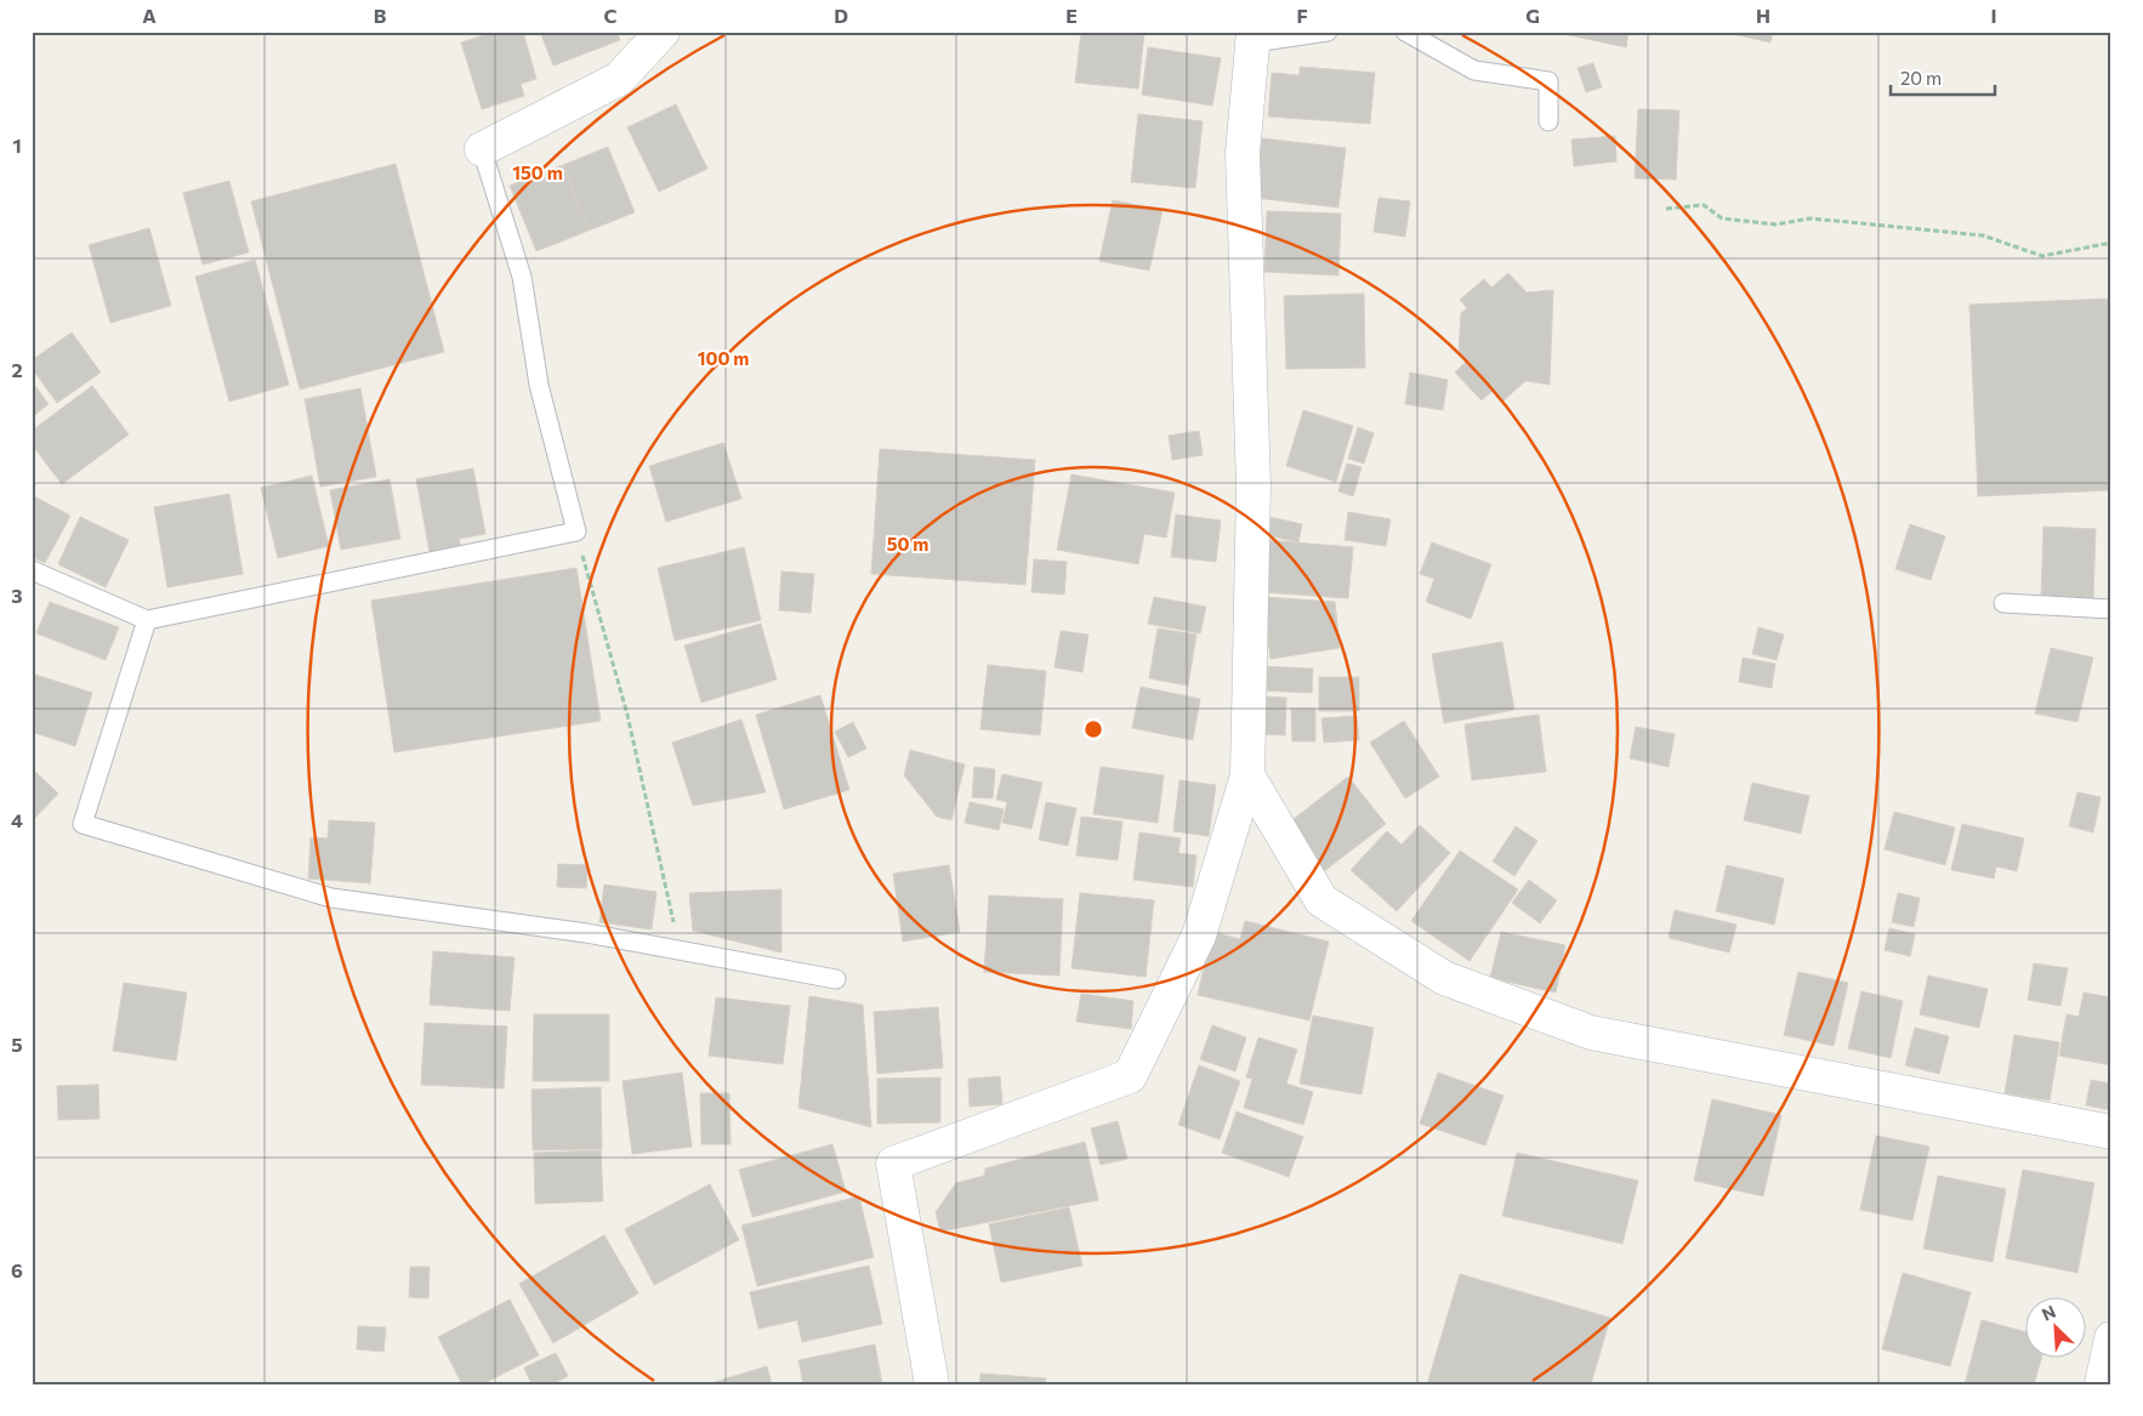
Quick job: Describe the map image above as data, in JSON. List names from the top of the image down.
{
  "scale_bar": "20 m",
  "north": "top left",
  "grid": {
    "columns": [
      "A",
      "B",
      "C",
      "D",
      "E",
      "F",
      "G",
      "H",
      "I"
    ],
    "rows": [
      "1",
      "2",
      "3",
      "4",
      "5",
      "6"
    ]
  },
  "rings": ["150 m", "100 m", "50 m"]
}
